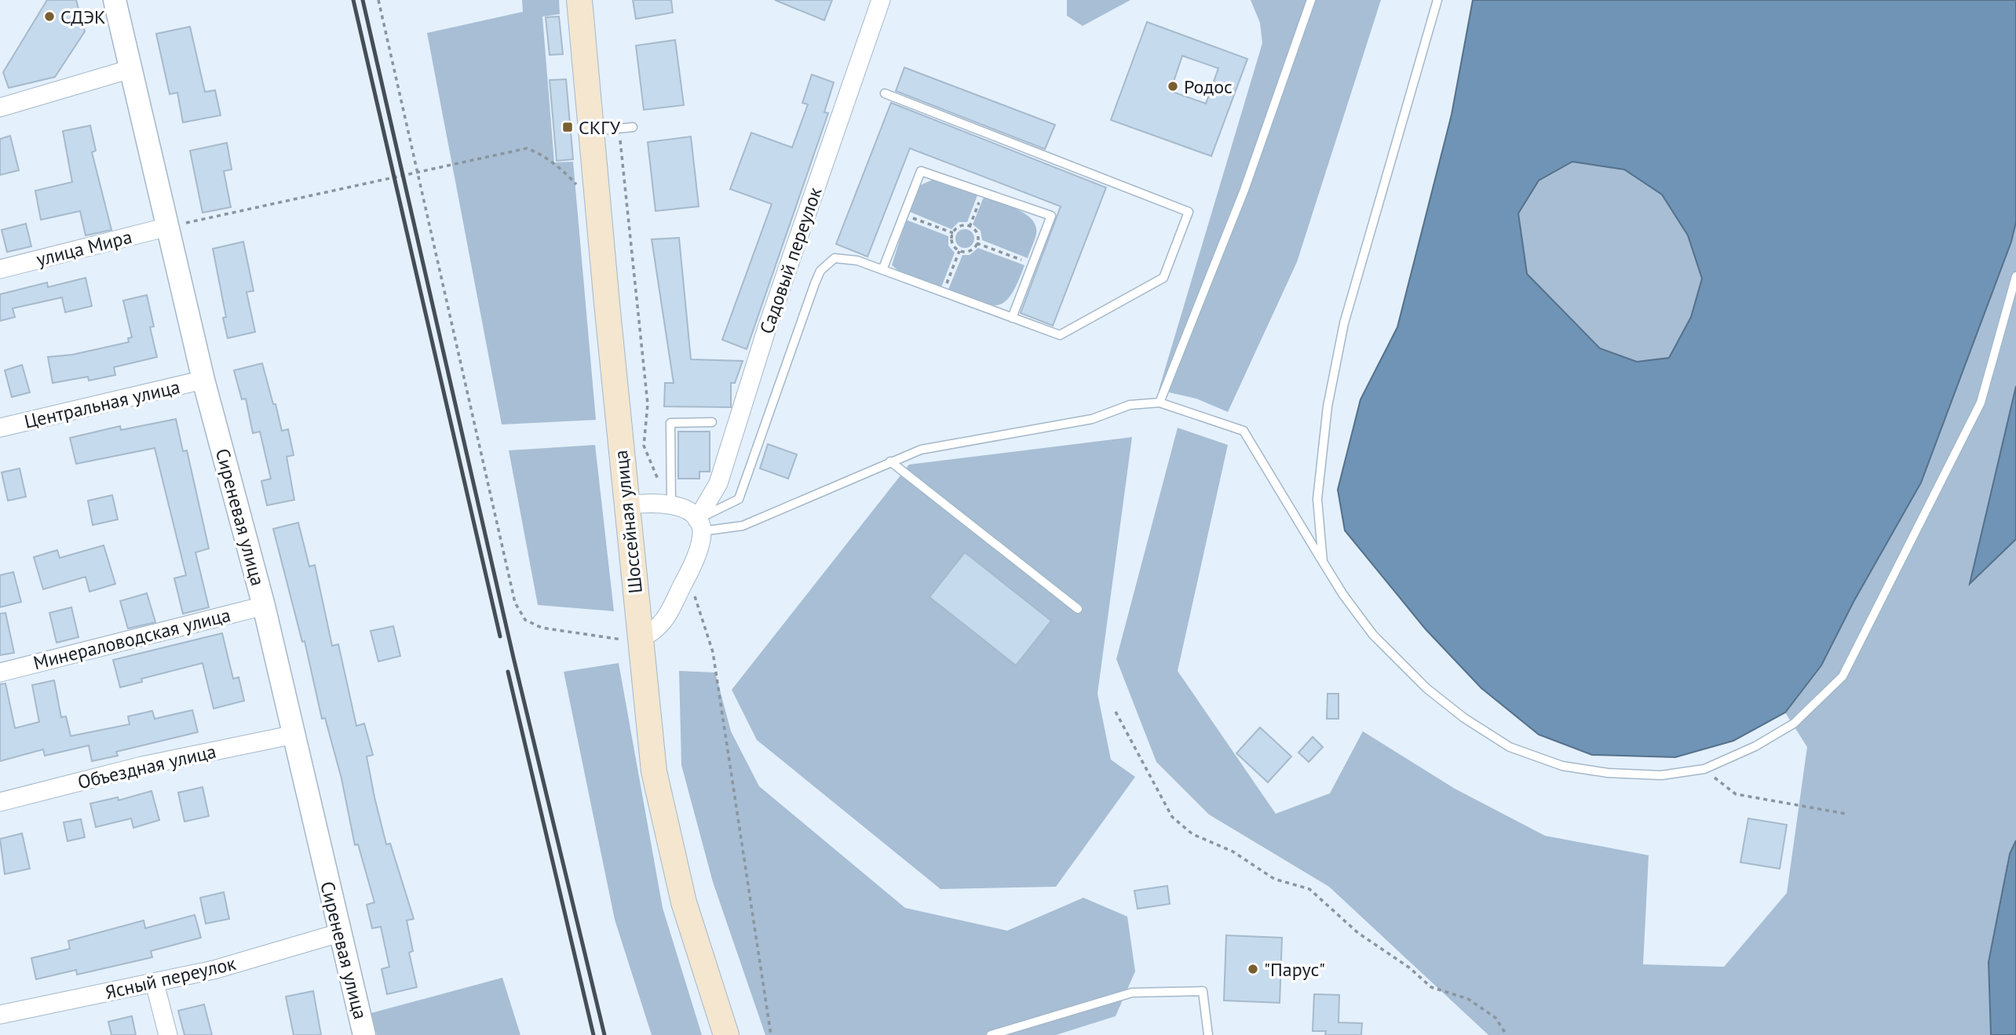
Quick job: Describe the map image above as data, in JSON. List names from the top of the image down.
{
  "streets": {
    "main road": ["Шоссейная улица"],
    "street": [
      "улица Мира",
      "Садовый переулок",
      "Центральная улица",
      "Сиреневая улица",
      "Минераловодская улица",
      "Объездная улица",
      "Ясный переулок"
    ]
  },
  "crossings": [
    ["улица Мира", "Сиреневая улица"],
    ["Садовый переулок", "Шоссейная улица"],
    ["Центральная улица", "Сиреневая улица"],
    ["Сиреневая улица", "Минераловодская улица"],
    ["Сиреневая улица", "Объездная улица"],
    ["Сиреневая улица", "Ясный переулок"]
  ],
  "places": {
    "other": ["СДЭК", "Родос", "\"Парус\""],
    "transit": ["СКГУ"]
  }
}
